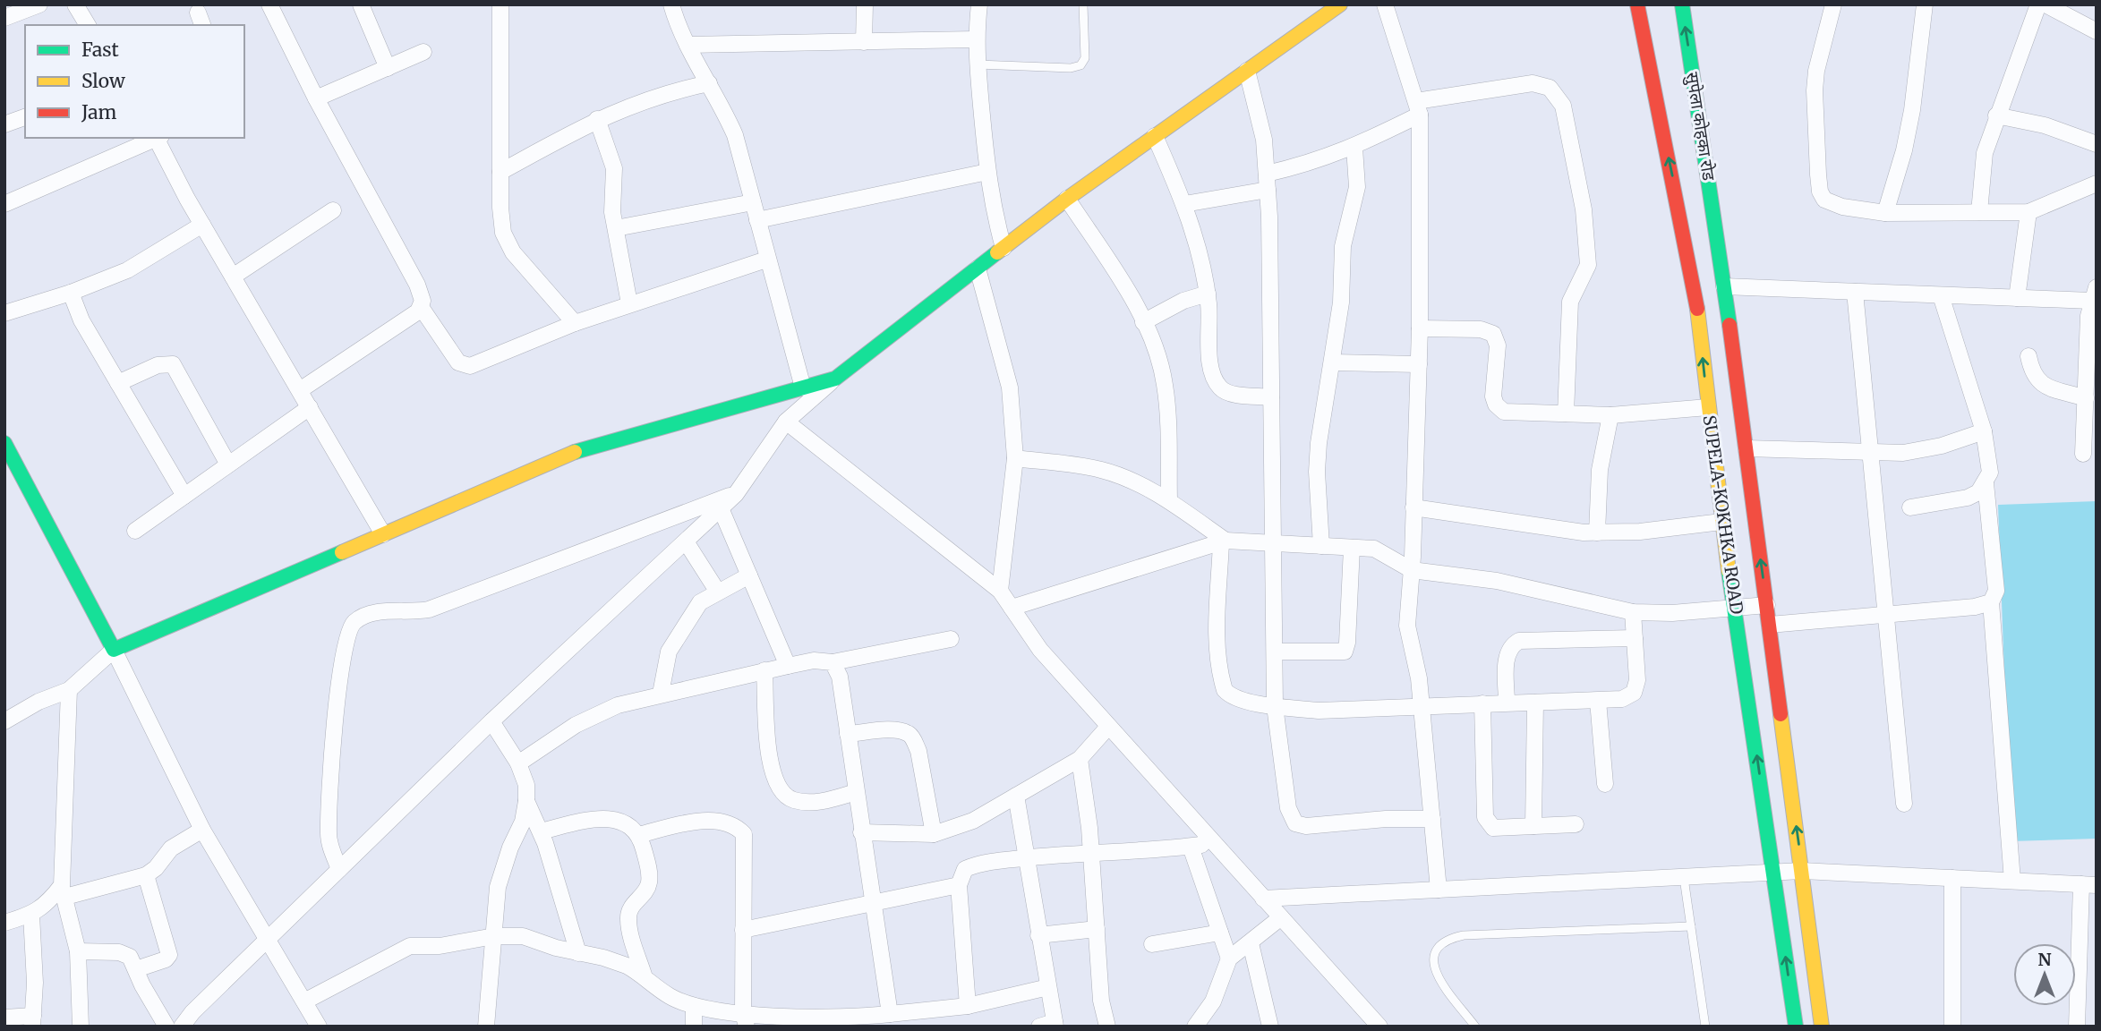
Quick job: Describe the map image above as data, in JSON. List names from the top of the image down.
{
  "streets": {
    "street": ["सुपेला कोहका रोड", "SUPELA-KOKHKA ROAD"]
  },
  "crossings": [
    ["सुपेला कोहका रोड", "SUPELA-KOKHKA ROAD"]
  ],
  "one_way": ["सुपेला कोहका रोड"],
  "legend": ["Fast", "Slow", "Jam"],
  "north": "top"
}
